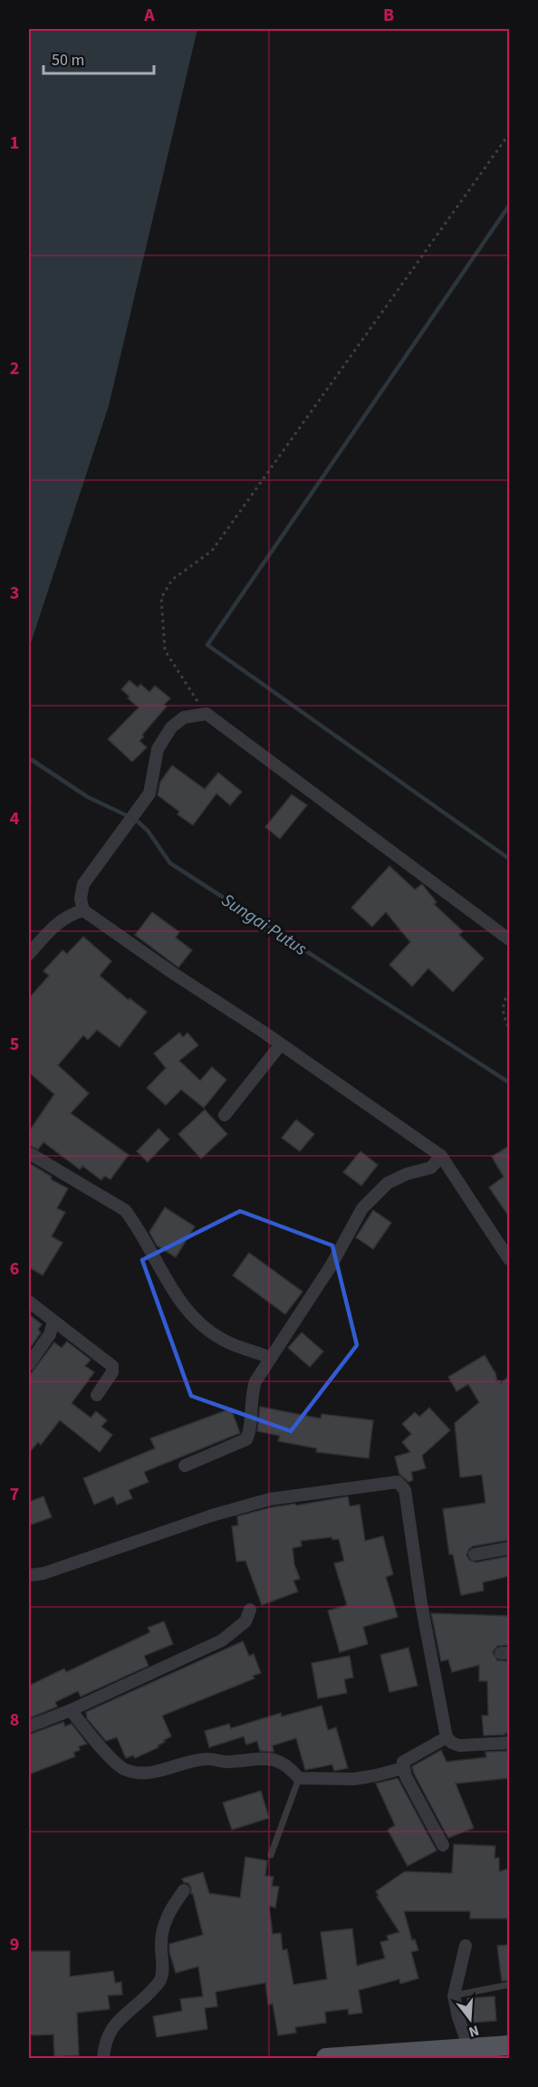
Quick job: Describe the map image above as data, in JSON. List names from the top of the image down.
{
  "water": ["Sungai Putus"],
  "scale_bar": "50 m",
  "north": "bottom",
  "grid": {
    "columns": ["A", "B"],
    "rows": [
      "1",
      "2",
      "3",
      "4",
      "5",
      "6",
      "7",
      "8",
      "9"
    ]
  }
}
